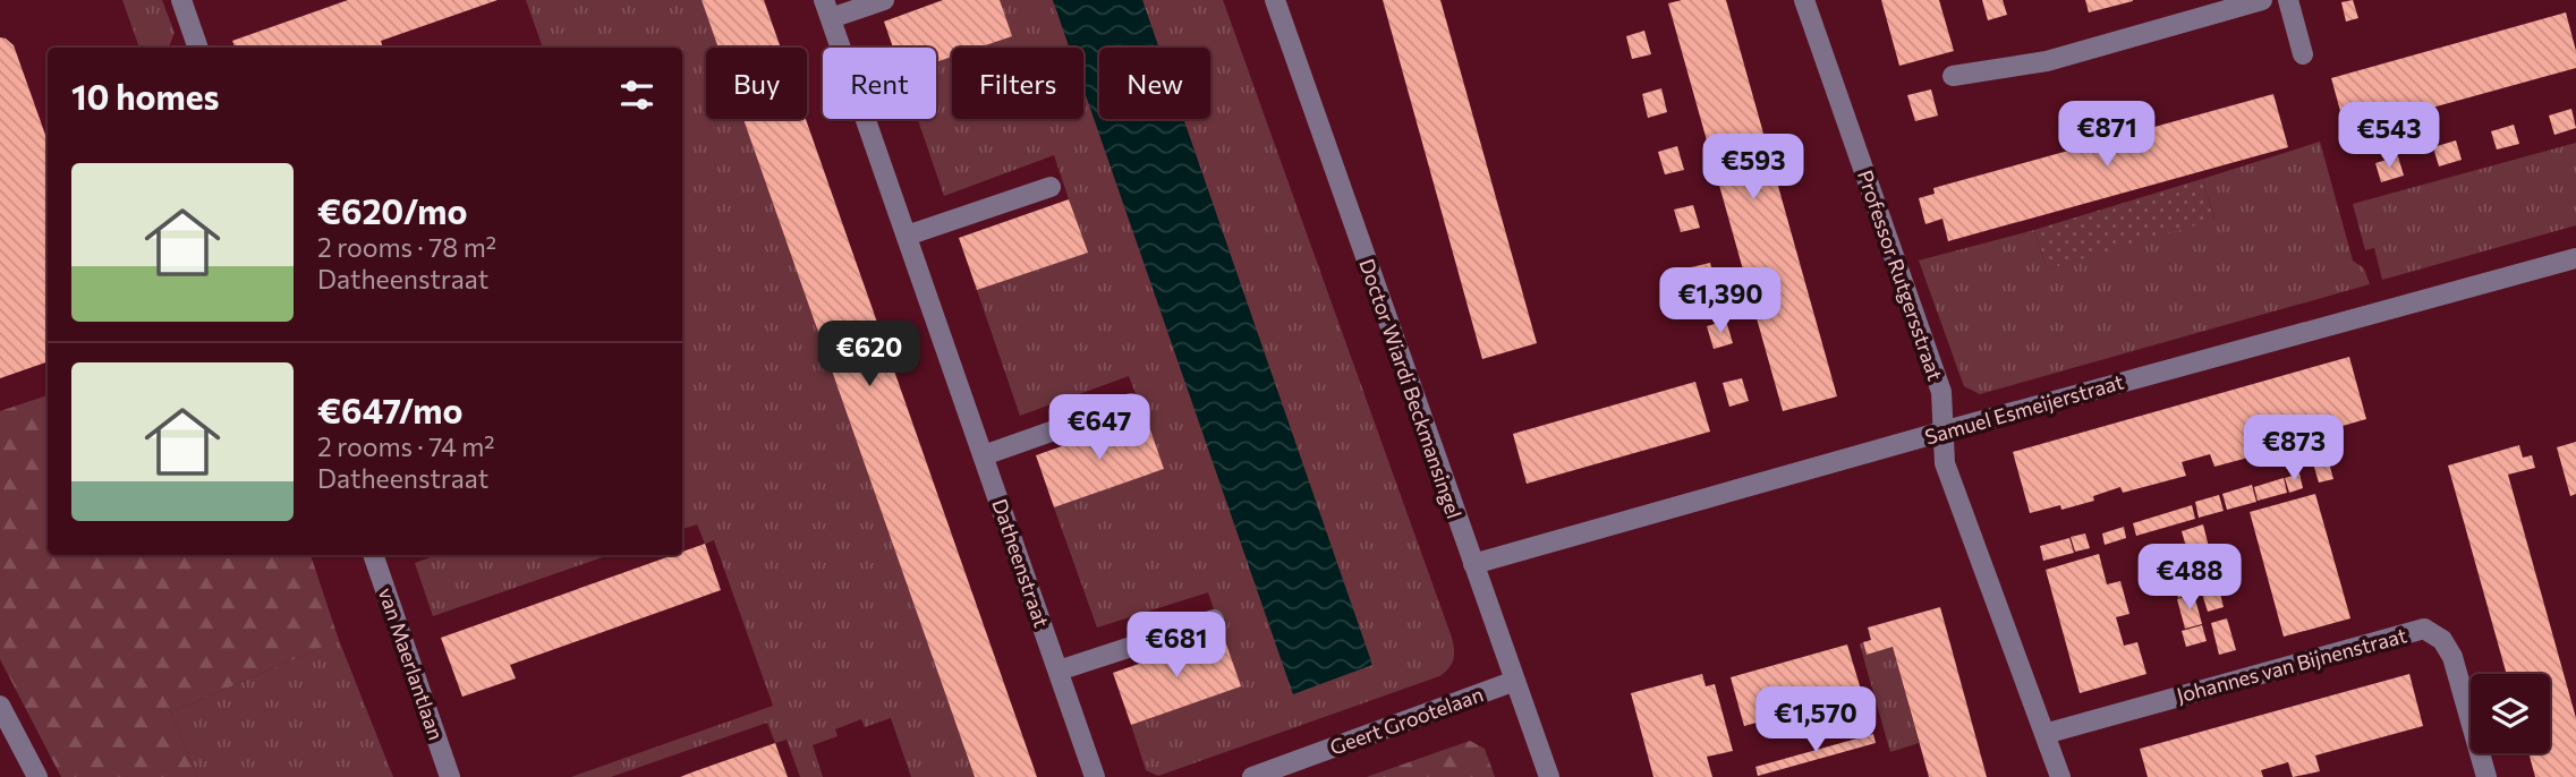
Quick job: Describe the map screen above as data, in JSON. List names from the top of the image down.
{
  "streets": {
    "street": [
      "Professor Rutgersstraat",
      "Doctor Wiardi Beckmansingel",
      "Samuel Esmeijerstraat",
      "Datheenstraat",
      "van Maerlantlaan",
      "Johannes van Bijnenstraat",
      "Geert Grootelaan"
    ]
  },
  "crossings": [
    ["Professor Rutgersstraat", "Samuel Esmeijerstraat"],
    ["Professor Rutgersstraat", "Johannes van Bijnenstraat"],
    ["Doctor Wiardi Beckmansingel", "Samuel Esmeijerstraat"],
    ["Doctor Wiardi Beckmansingel", "Geert Grootelaan"]
  ],
  "page": {
    "chip": [
      "Buy",
      "Rent",
      "Filters",
      "New"
    ],
    "heading": "10 homes",
    "price": [
      "€871",
      "€543",
      "€593",
      "€1,390",
      "€620",
      "€647",
      "€873",
      "€488",
      "€681",
      "€1,570"
    ],
    "list": [
      {
        "name": "€620/mo",
        "note": "2 rooms · 78 m² · Datheenstraat"
      },
      {
        "name": "€647/mo",
        "note": "2 rooms · 74 m² · Datheenstraat"
      }
    ]
  }
}
